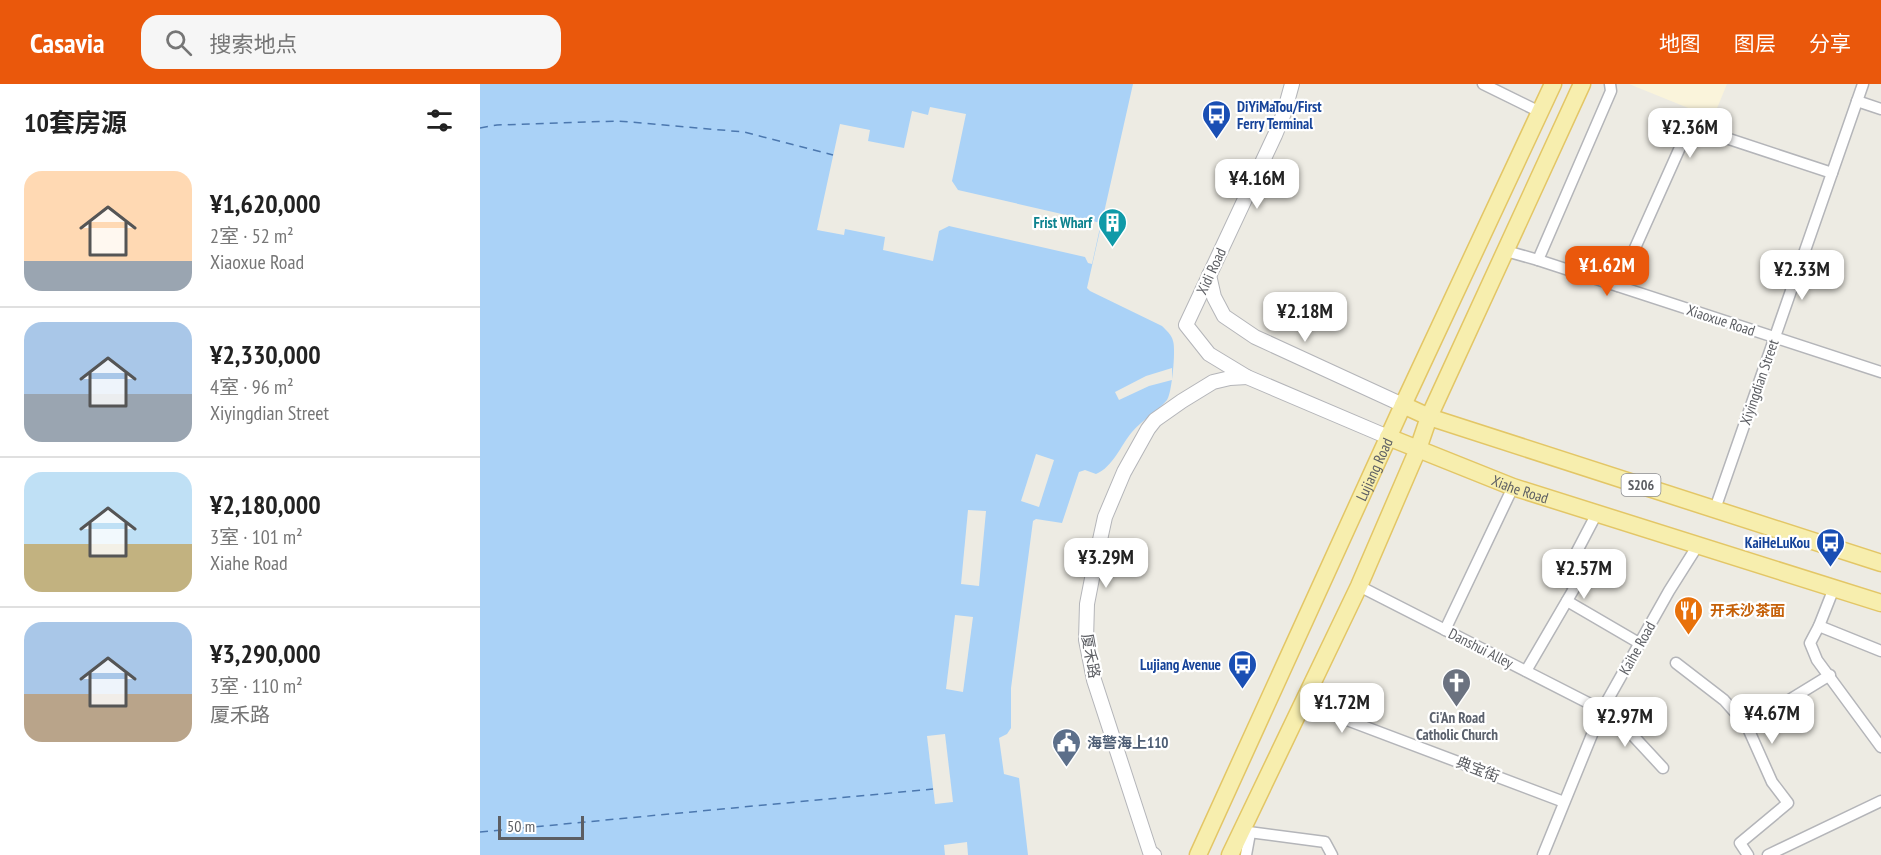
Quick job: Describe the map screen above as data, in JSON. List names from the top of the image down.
{
  "streets": {
    "main road": ["Lujiang Road", "S206", "Xiahe Road"],
    "street": [
      "Xidi Road",
      "Xiaoxue Road",
      "Xiyingdian Street",
      "Danshui Alley",
      "Kaihe Road",
      "厦禾路",
      "典宝街"
    ]
  },
  "crossings": [
    ["Xidi Road", "S206"],
    ["Xidi Road", "Xiahe Road"],
    ["Xiaoxue Road", "Xiyingdian Street"],
    ["Xiyingdian Street", "S206"],
    ["Lujiang Road", "S206"],
    ["Lujiang Road", "Xiahe Road"],
    ["Xiahe Road", "Kaihe Road"],
    ["Xiahe Road", "厦禾路"],
    ["Danshui Alley", "Kaihe Road"],
    ["Kaihe Road", "典宝街"]
  ],
  "places": {
    "bus stop": ["DiYiMaTou/First Ferry Terminal", "KaiHeLuKou", "Lujiang Avenue"],
    "building": ["Frist Wharf"],
    "restaurant": ["开禾沙茶面"],
    "church": ["Ci'An Road Catholic Church"],
    "public building": ["海警海上110"]
  },
  "scale_bar": "50 m",
  "page": {
    "header": "Casavia",
    "search": "搜索地点",
    "nav": ["地图", "图层", "分享"],
    "heading": "10套房源",
    "price": [
      "¥2.36M",
      "¥4.16M",
      "¥1.62M",
      "¥2.33M",
      "¥2.18M",
      "¥3.29M",
      "¥2.57M",
      "¥1.72M",
      "¥4.67M",
      "¥2.97M"
    ],
    "list": [
      {
        "name": "¥1,620,000",
        "note": "2室 · 52 m² · Xiaoxue Road"
      },
      {
        "name": "¥2,330,000",
        "note": "4室 · 96 m² · Xiyingdian Street"
      },
      {
        "name": "¥2,180,000",
        "note": "3室 · 101 m² · Xiahe Road"
      },
      {
        "name": "¥3,290,000",
        "note": "3室 · 110 m² · 厦禾路"
      }
    ],
    "scale": "50 m"
  }
}
